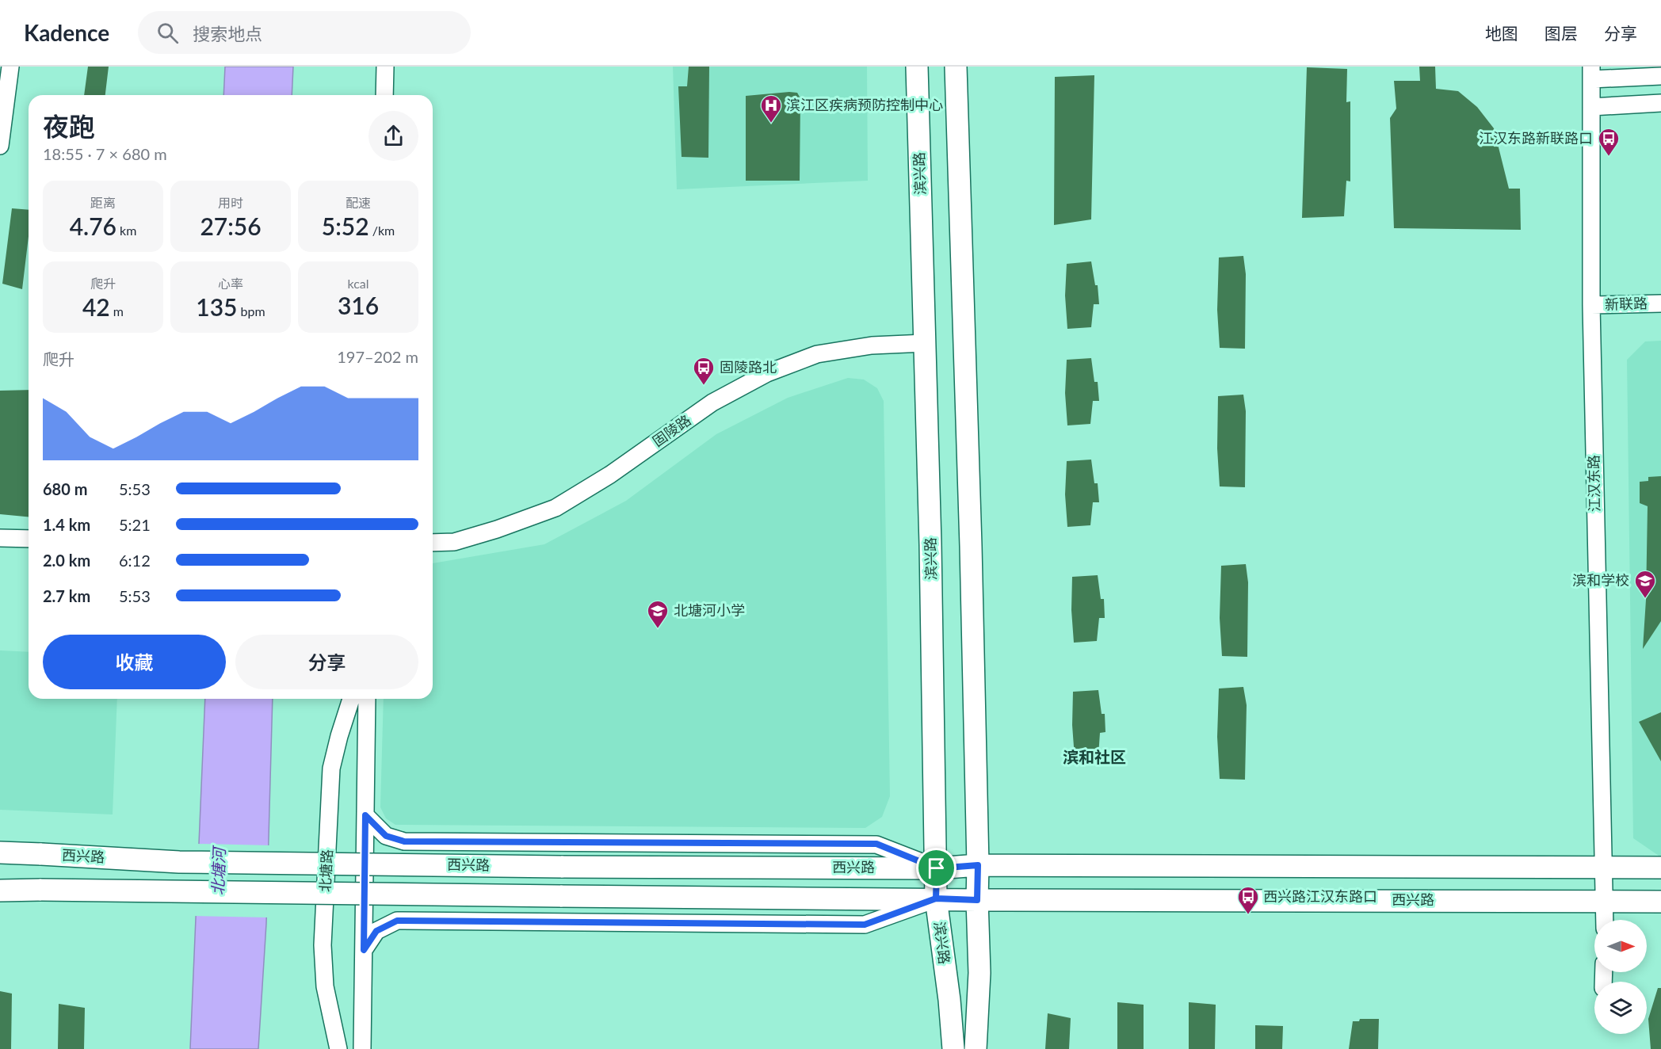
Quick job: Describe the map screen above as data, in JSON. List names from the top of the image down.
{
  "streets": {
    "main road": ["滨兴路", "西兴路"],
    "street": [
      "新联路",
      "固陵路",
      "江汉东路",
      "北塘路"
    ]
  },
  "crossings": [
    ["滨兴路", "固陵路"],
    ["滨兴路", "西兴路"],
    ["新联路", "江汉东路"],
    ["江汉东路", "西兴路"]
  ],
  "districts": ["滨和社区"],
  "water": ["北塘河"],
  "places": {
    "hospital": ["滨江区疾病预防控制中心"],
    "bus stop": ["江汉东路新联路口", "固陵路北", "西兴路江汉东路口"],
    "school or university": ["滨和学校", "北塘河小学"]
  },
  "north": "right",
  "page": {
    "header": "Kadence",
    "search": "搜索地点",
    "nav": ["地图", "图层", "分享"],
    "heading": ["夜跑", "18:55 · 7 × 680 m"],
    "stats": [
      ["距离", "4.76 km"],
      ["用时", "27:56"],
      ["配速", "5:52 /km"],
      ["爬升", "42 m"],
      ["心率", "135 bpm"],
      ["kcal", "316"]
    ],
    "chart": ["爬升", "197–202 m"],
    "list": [
      {
        "name": "680 m",
        "note": "5:53"
      },
      {
        "name": "1.4 km",
        "note": "5:21"
      },
      {
        "name": "2.0 km",
        "note": "6:12"
      },
      {
        "name": "2.7 km",
        "note": "5:53"
      }
    ],
    "buttons": ["收藏", "分享"]
  }
}
